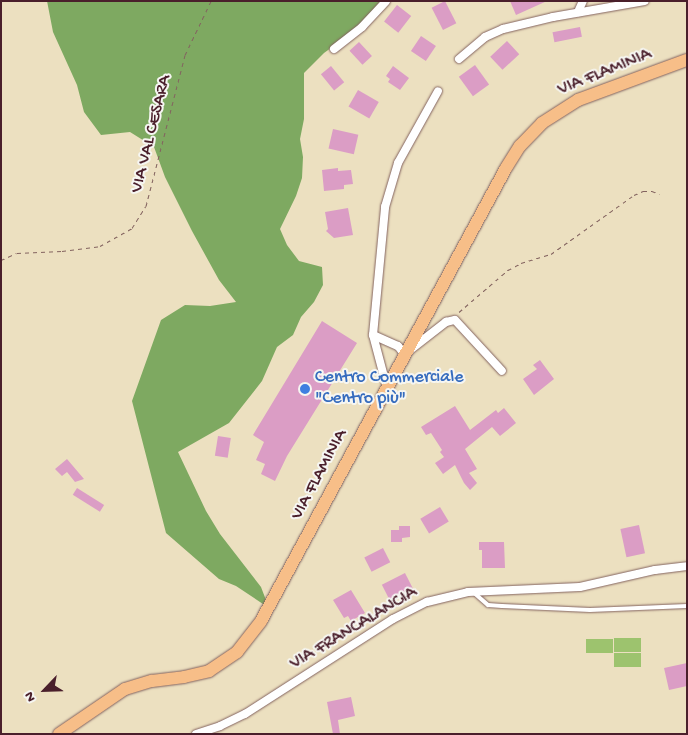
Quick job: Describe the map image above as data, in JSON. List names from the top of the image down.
{
  "streets": {
    "main road": ["VIA FLAMINIA"],
    "street": ["VIA FRANCALANCIA"],
    "path": ["VIA VAL CESARA"]
  },
  "places": ["Centro Commerciale \"Centro più\""],
  "north": "bottom left"
}
